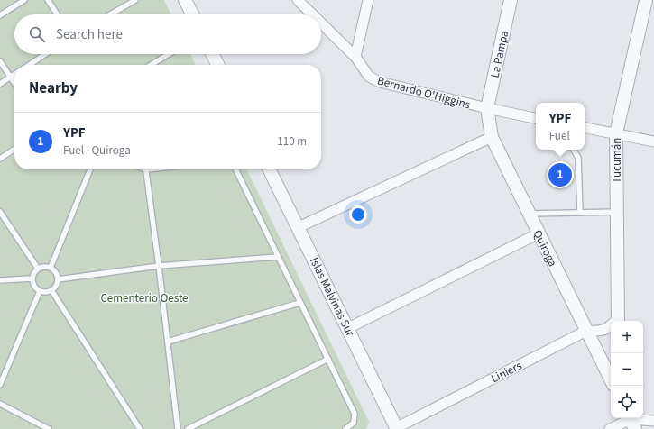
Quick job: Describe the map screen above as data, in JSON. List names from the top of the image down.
{
  "streets": {
    "street": [
      "La Pampa",
      "Bernardo O'Higgins",
      "Tucumán",
      "Quiroga",
      "Islas Malvinas Sur",
      "Liniers"
    ]
  },
  "crossings": [
    ["La Pampa", "Bernardo O'Higgins"],
    ["La Pampa", "Quiroga"],
    ["Bernardo O'Higgins", "Quiroga"],
    ["Quiroga", "Liniers"],
    ["Islas Malvinas Sur", "Liniers"]
  ],
  "parks": ["Cementerio Oeste"],
  "page": {
    "search": "Search here",
    "heading": "Nearby",
    "popup": ["YPF", "Fuel"],
    "list": [
      {
        "mark": "1",
        "name": "YPF",
        "note": "Fuel · Quiroga",
        "value": "110 m"
      }
    ],
    "pins": "1",
    "map_buttons": ["+", "−"]
  }
}
